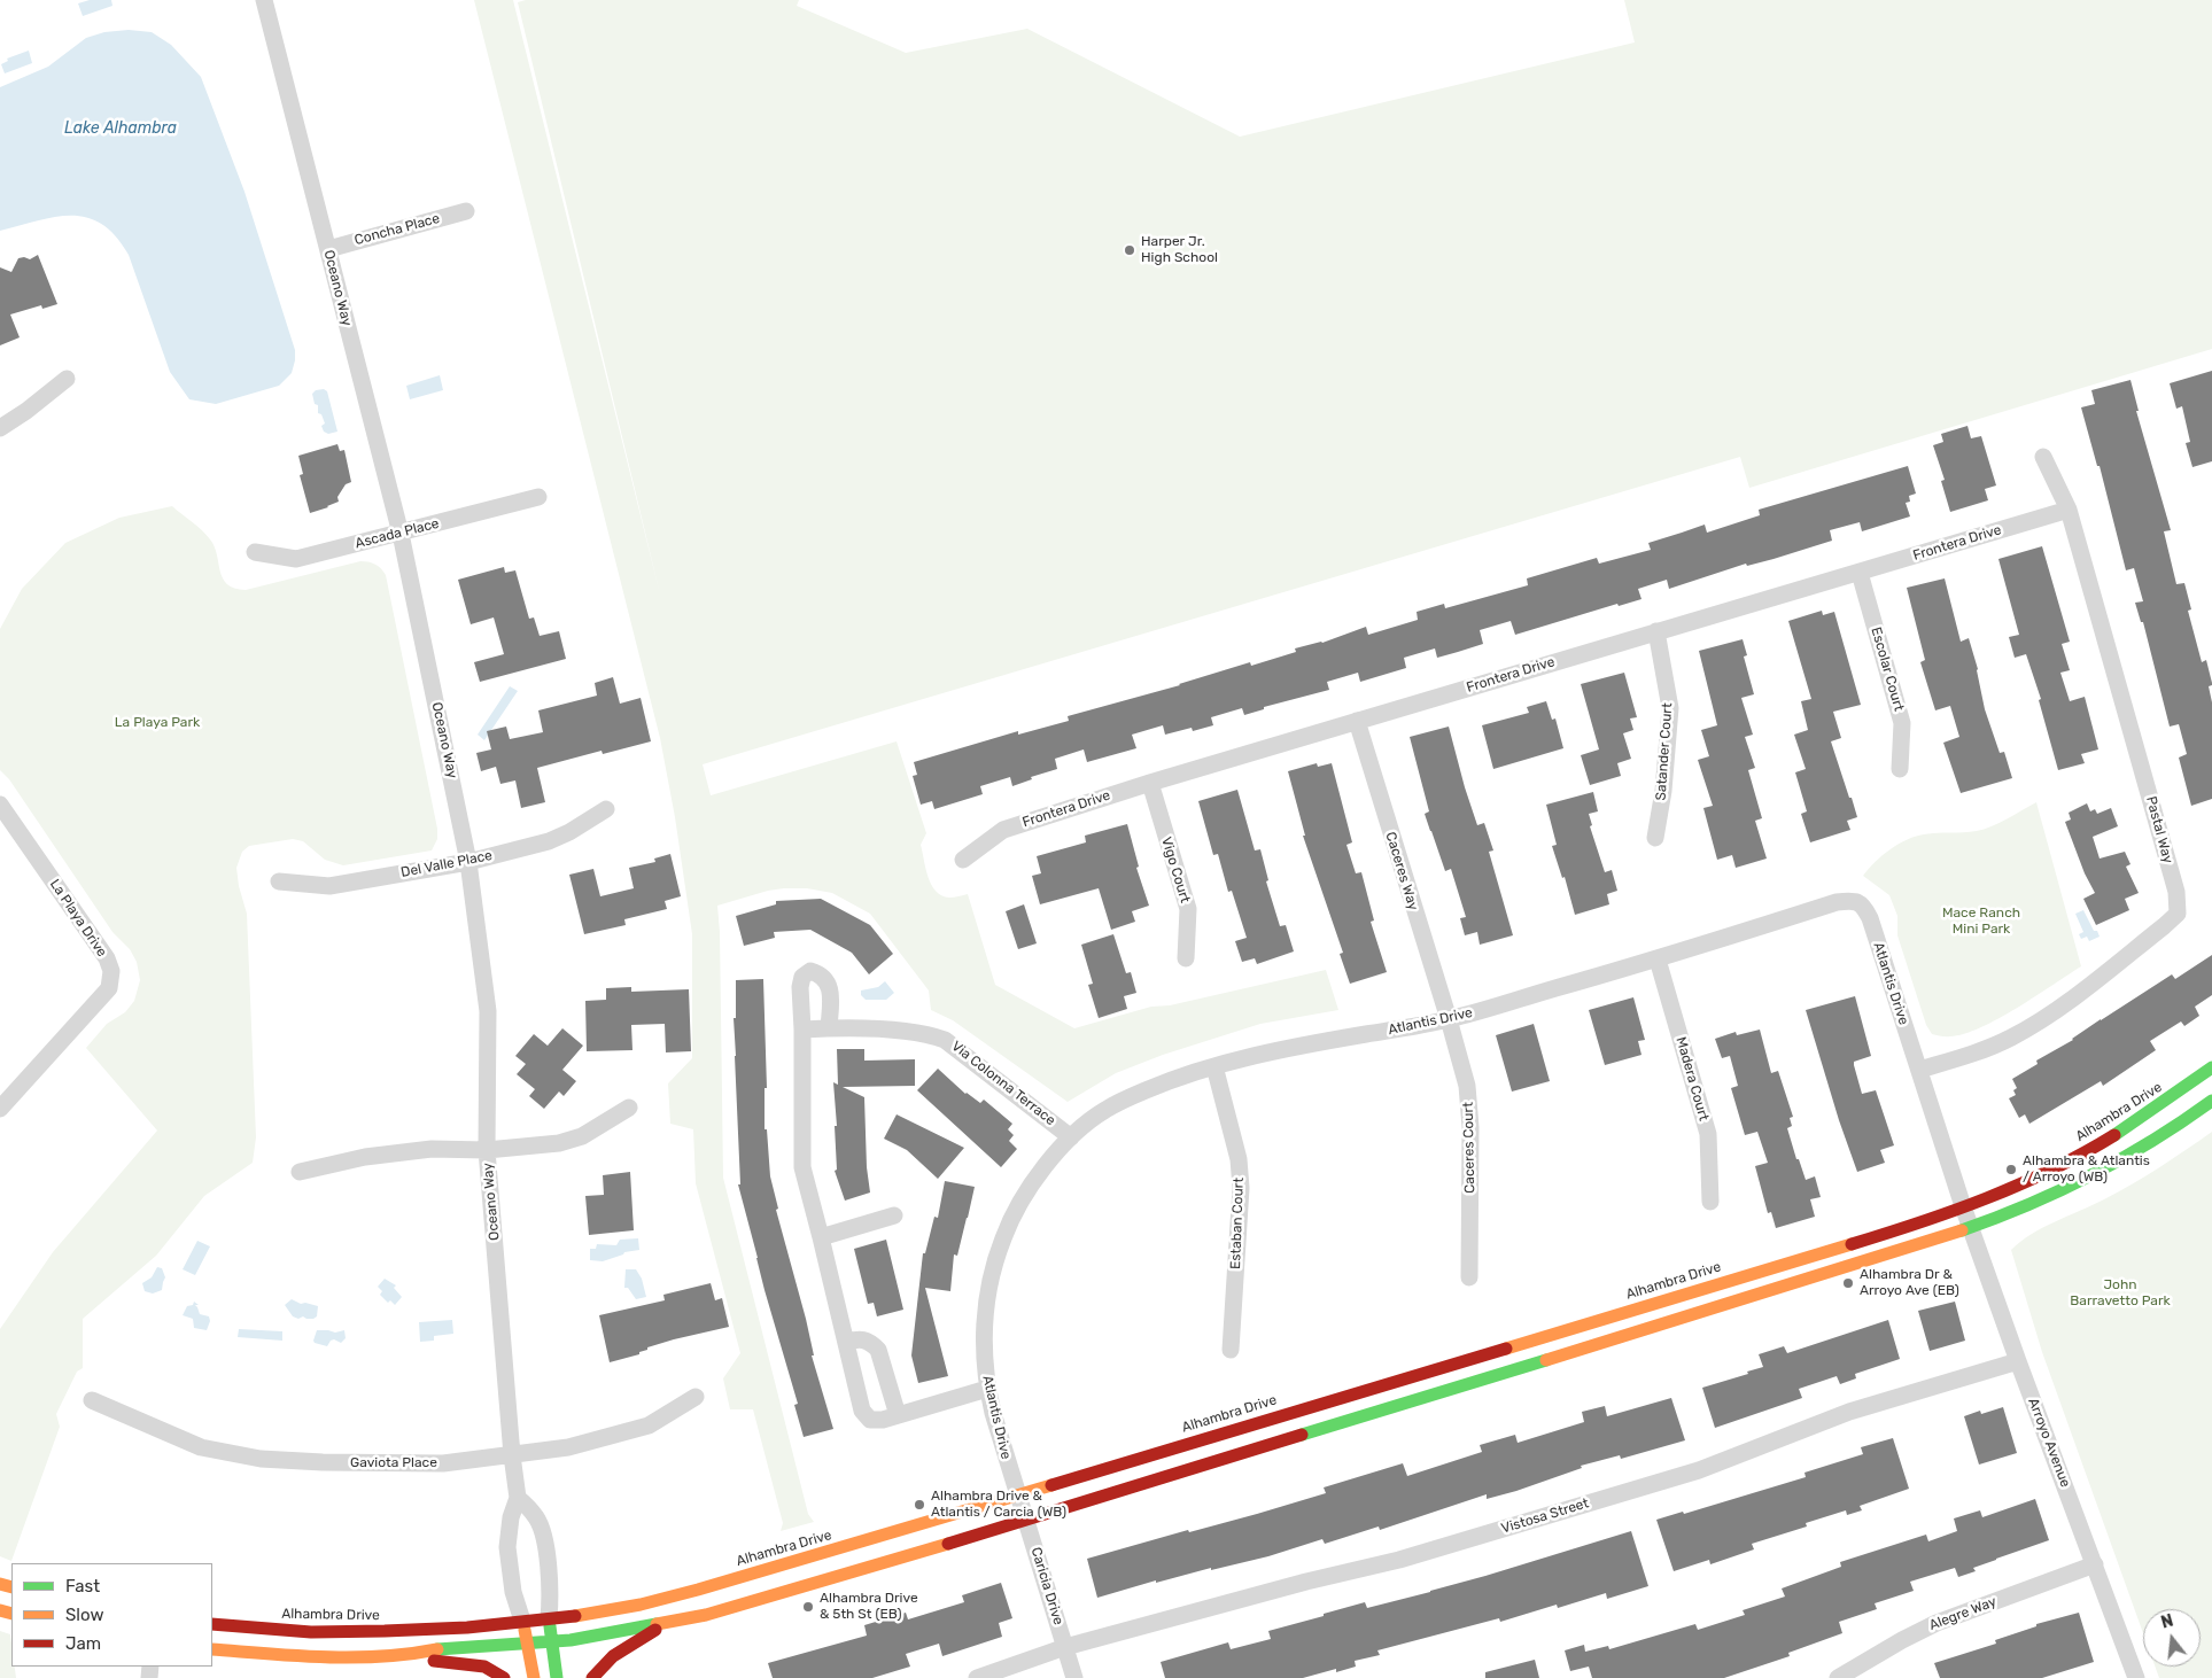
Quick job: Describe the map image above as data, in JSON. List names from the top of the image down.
{
  "streets": {
    "main road": ["Alhambra Drive"],
    "street": [
      "Concha Place",
      "Oceano Way",
      "Ascada Place",
      "Frontera Drive",
      "Escolar Court",
      "Satander Court",
      "Pastal Way",
      "Del Valle Place",
      "Vigo Court",
      "Caceres Way",
      "La Playa Drive",
      "Atlantis Drive",
      "Madera Court",
      "Via Colonna Terrace",
      "Caceres Court",
      "Estaban Court",
      "Arroyo Avenue",
      "Gaviota Place",
      "Vistosa Street",
      "Caricia Drive",
      "Alegre Way"
    ]
  },
  "crossings": [
    ["Concha Place", "Oceano Way"],
    ["Oceano Way", "Ascada Place"],
    ["Oceano Way", "Del Valle Place"],
    ["Oceano Way", "Alhambra Drive"],
    ["Oceano Way", "Gaviota Place"],
    ["Frontera Drive", "Escolar Court"],
    ["Frontera Drive", "Satander Court"],
    ["Frontera Drive", "Pastal Way"],
    ["Frontera Drive", "Vigo Court"],
    ["Frontera Drive", "Caceres Way"],
    ["Pastal Way", "Atlantis Drive"],
    ["Caceres Way", "Atlantis Drive"],
    ["Caceres Way", "Caceres Court"],
    ["Atlantis Drive", "Madera Court"],
    ["Atlantis Drive", "Via Colonna Terrace"],
    ["Atlantis Drive", "Alhambra Drive"],
    ["Atlantis Drive", "Caceres Court"],
    ["Atlantis Drive", "Estaban Court"],
    ["Atlantis Drive", "Arroyo Avenue"],
    ["Atlantis Drive", "Caricia Drive"],
    ["Alhambra Drive", "Arroyo Avenue"],
    ["Alhambra Drive", "Caricia Drive"],
    ["Arroyo Avenue", "Vistosa Street"],
    ["Arroyo Avenue", "Alegre Way"],
    ["Vistosa Street", "Caricia Drive"]
  ],
  "water": ["Lake Alhambra"],
  "parks": ["La Playa Park", "Mace Ranch Mini Park", "John Barravetto Park"],
  "places": [
    "Harper Jr. High School",
    "Alhambra & Atlantis / Arroyo (WB)",
    "Alhambra Dr & Arroyo Ave (EB)",
    "Alhambra Drive & Atlantis / Carcia (WB)",
    "Alhambra Drive & 5th St (EB)"
  ],
  "legend": ["Fast", "Slow", "Jam"],
  "north": "top"
}
